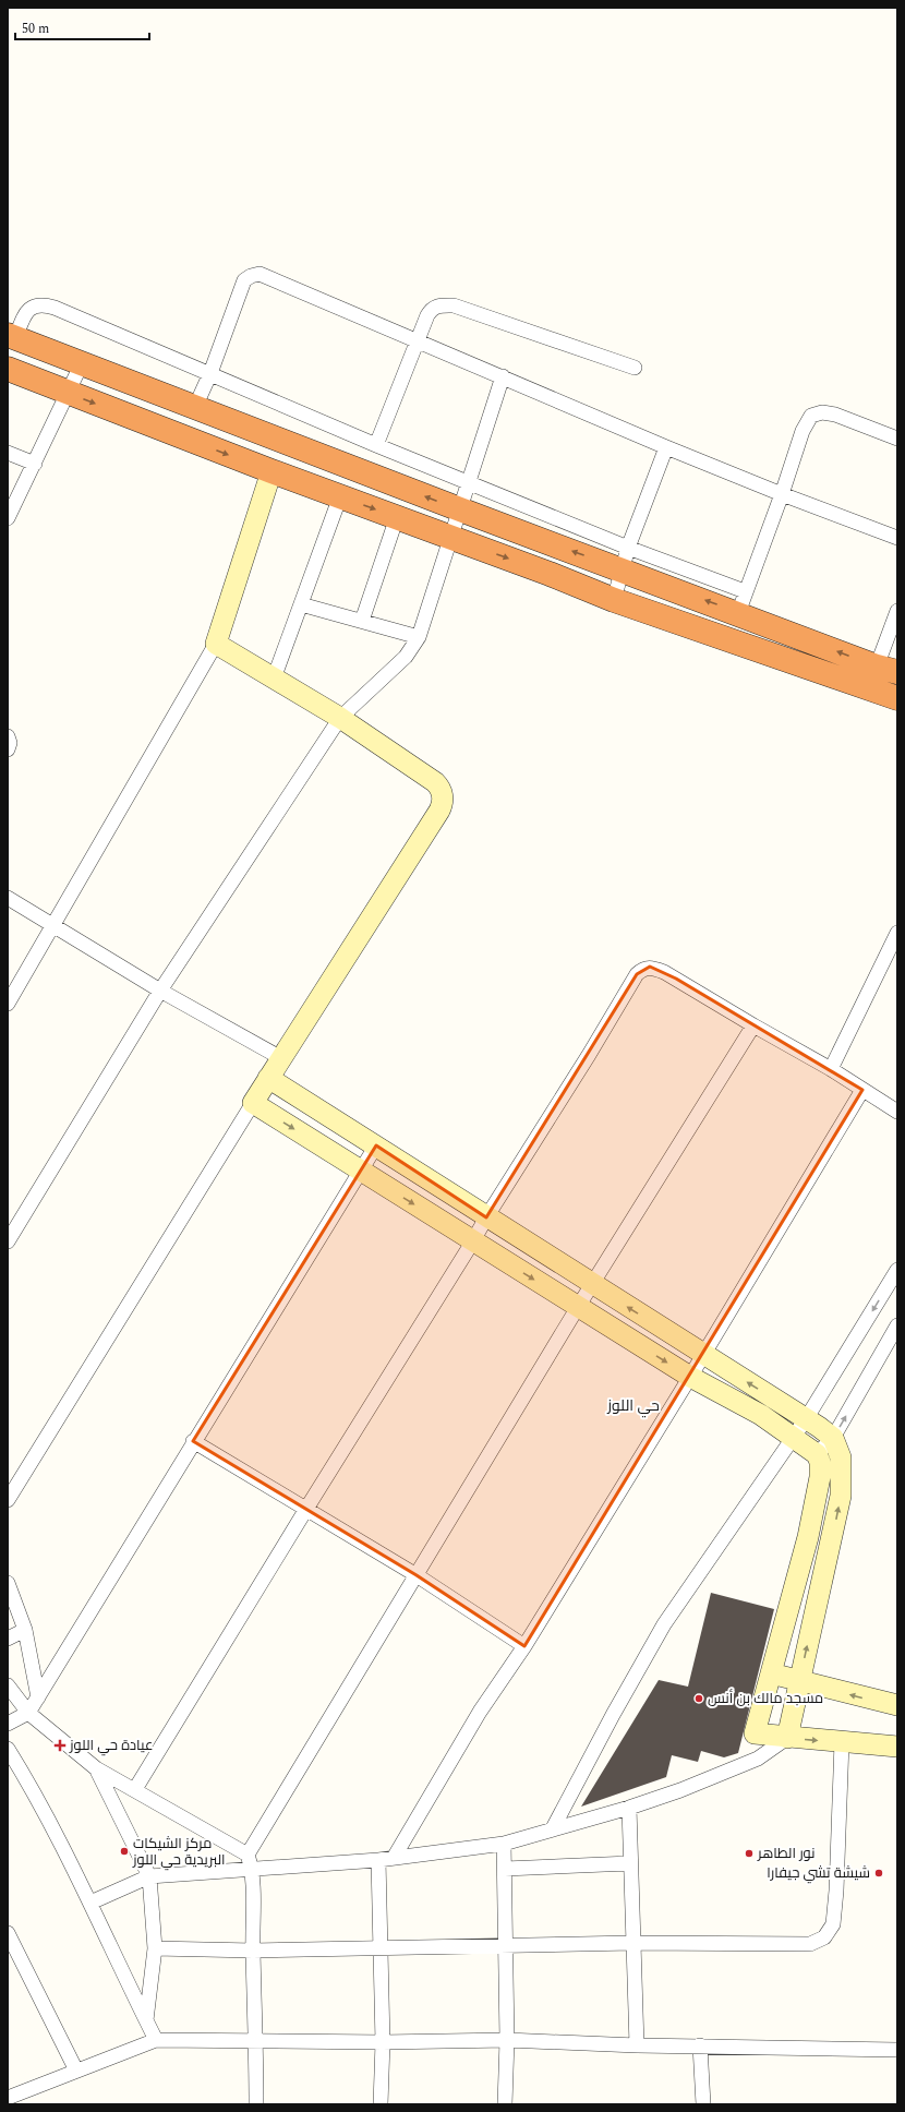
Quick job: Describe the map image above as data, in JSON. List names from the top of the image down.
{
  "districts": ["حي اللوز"],
  "places": {
    "other": [
      "مسجد مالك بن أنس",
      "مركز الشيكات البريدية حي اللوز",
      "نور الطاهر",
      "شيشة تشي جيفارا"
    ],
    "health": ["عيادة حي اللوز"]
  },
  "scale_bar": "50 m"
}
